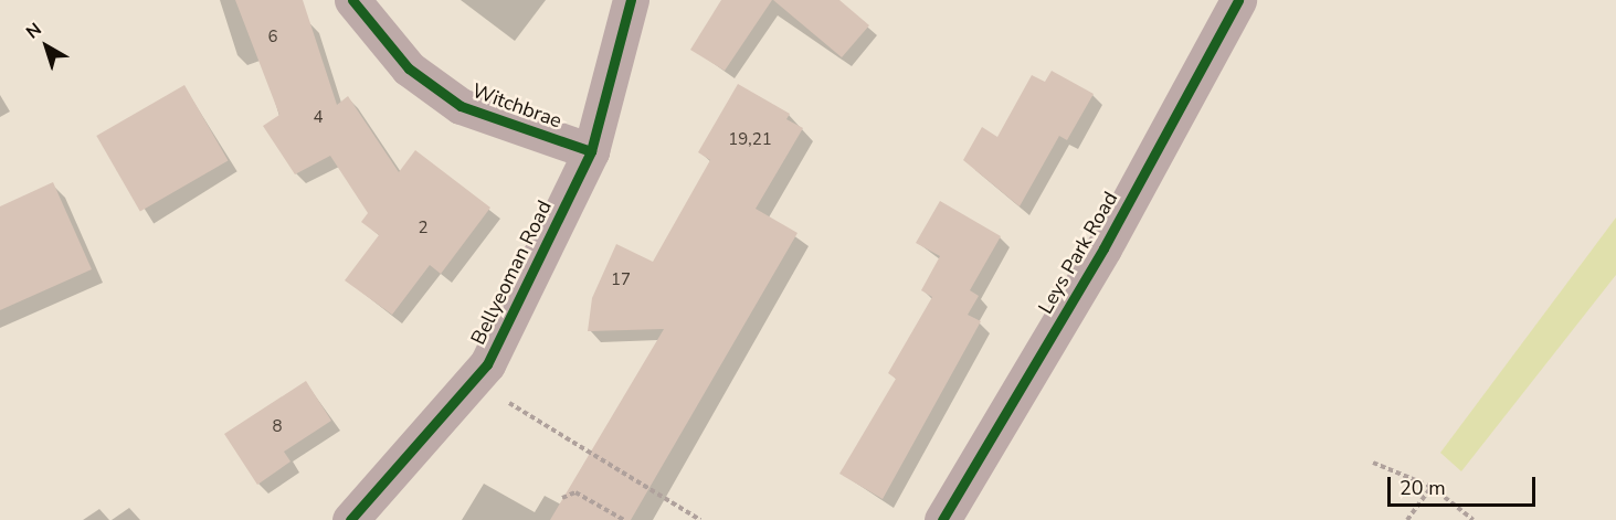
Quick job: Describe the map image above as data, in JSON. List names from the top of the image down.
{
  "streets": {
    "street": ["Witchbrae", "Leys Park Road", "Bellyeoman Road"]
  },
  "crossings": [
    ["Witchbrae", "Bellyeoman Road"]
  ],
  "house_numbers": [
    "6",
    "4",
    "19,21",
    "2",
    "17",
    "8"
  ],
  "scale_bar": "20 m",
  "north": "top left"
}
